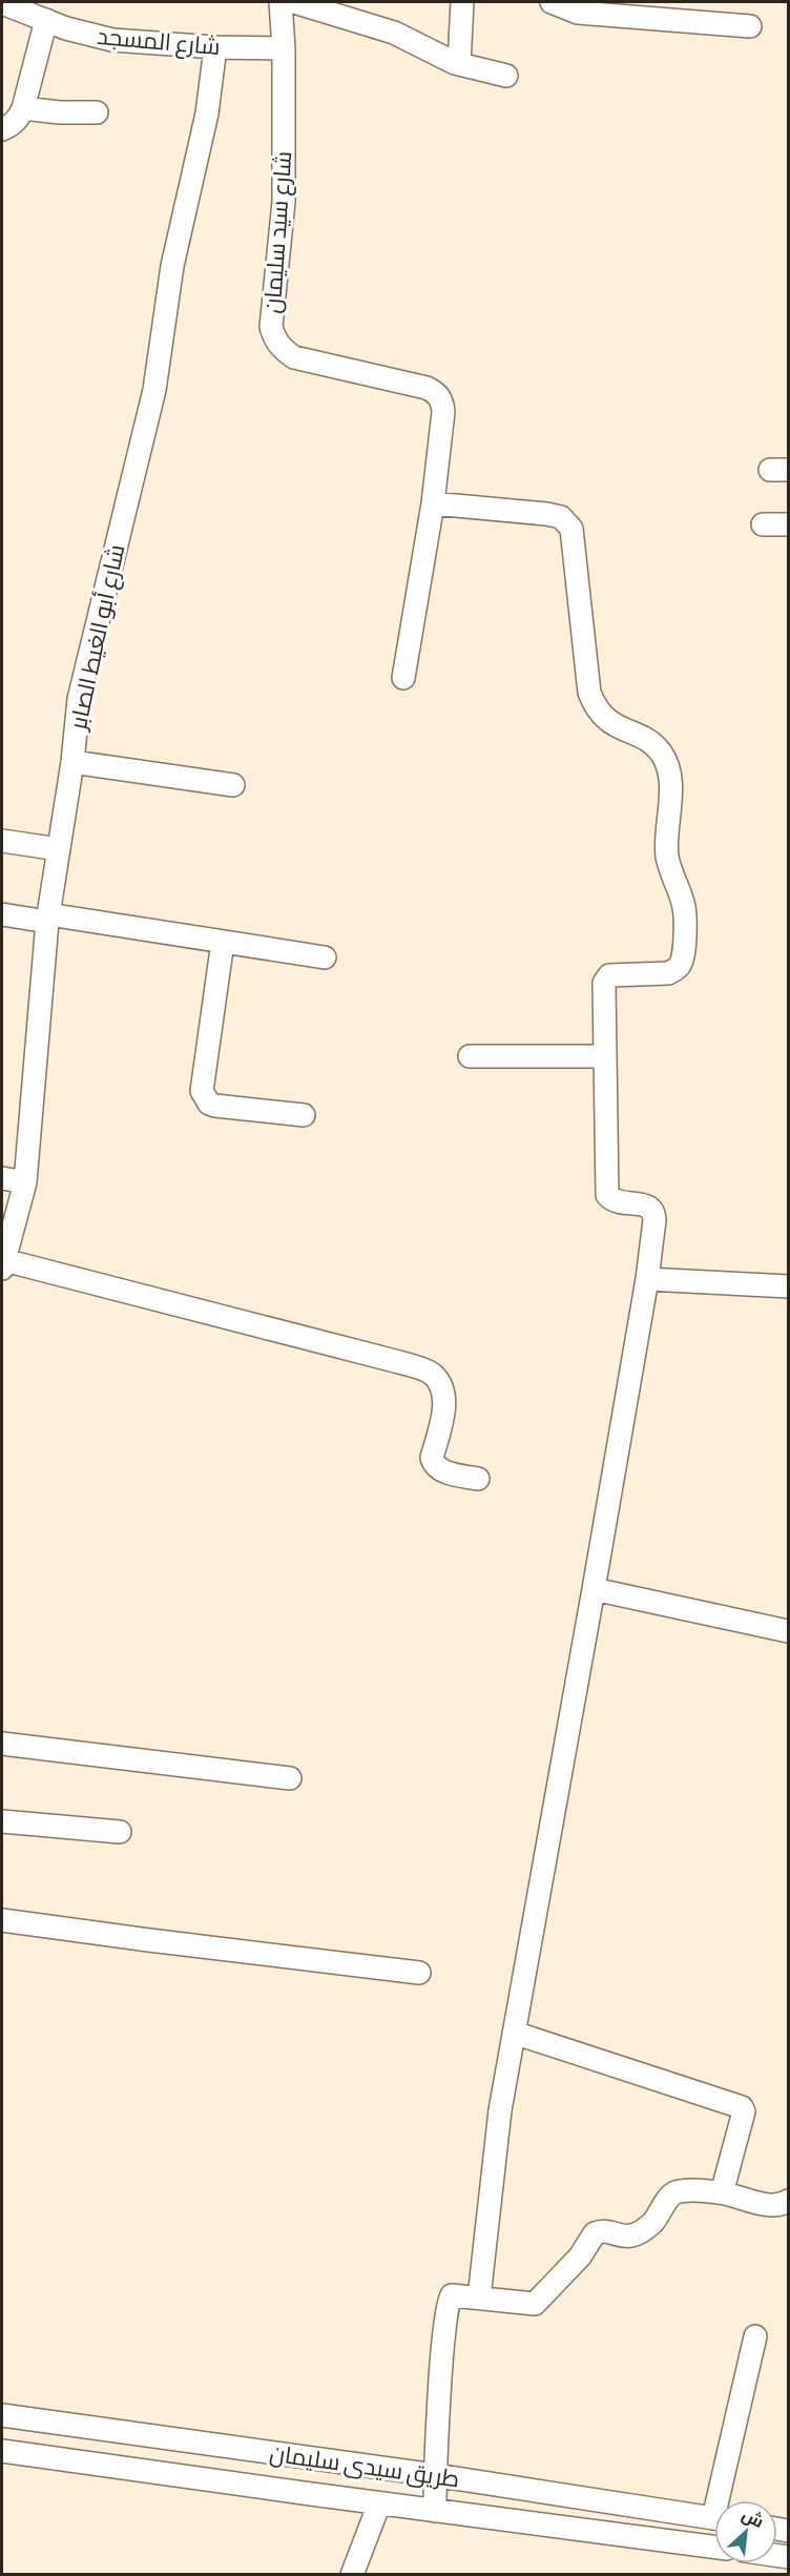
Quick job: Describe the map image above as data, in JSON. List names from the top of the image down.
{
  "streets": {
    "street": [
      "شارع المسجد",
      "شارع سيد سليمان",
      "شارع أبو الغيط الصابر",
      "طريق سيدى سليمان"
    ]
  },
  "crossings": [
    ["شارع المسجد", "شارع سيد سليمان"],
    ["شارع المسجد", "شارع أبو الغيط الصابر"]
  ],
  "north": "top right"
}
